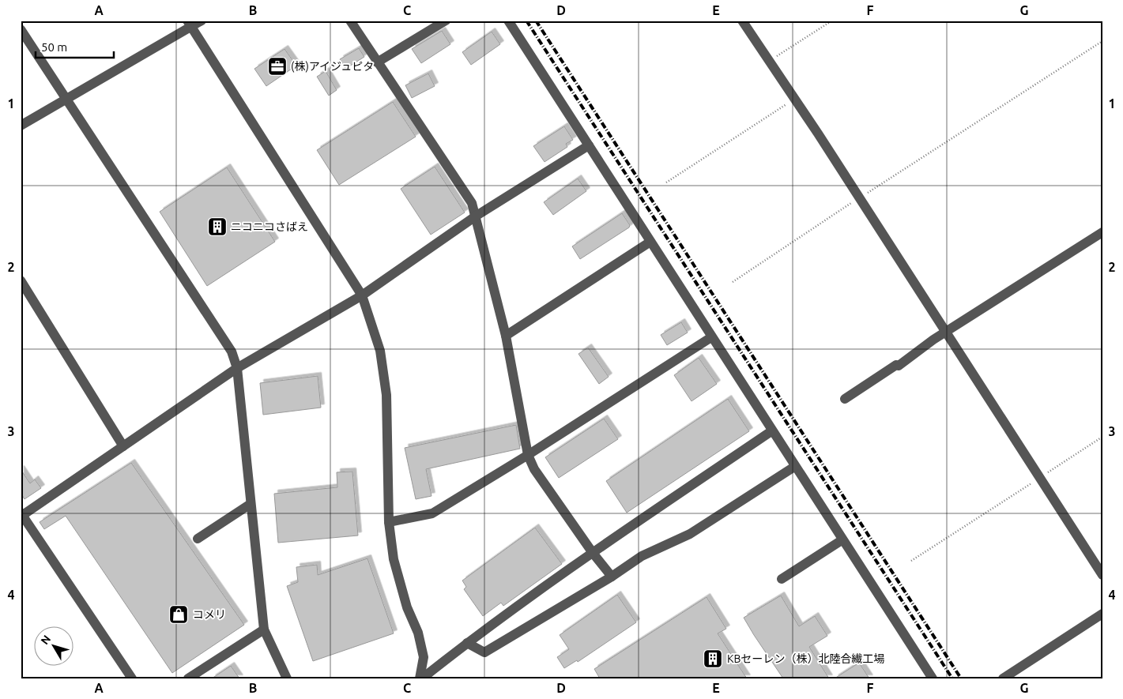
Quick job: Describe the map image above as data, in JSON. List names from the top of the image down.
{
  "places": {
    "office": ["(株)アイジュピタ"],
    "building": ["ニコニコさばえ", "KBセーレン（株）北陸合繊工場"],
    "shop": ["コメリ"]
  },
  "scale_bar": "50 m",
  "north": "top left",
  "grid": {
    "columns": [
      "A",
      "B",
      "C",
      "D",
      "E",
      "F",
      "G"
    ],
    "rows": [
      "1",
      "2",
      "3",
      "4"
    ]
  }
}
